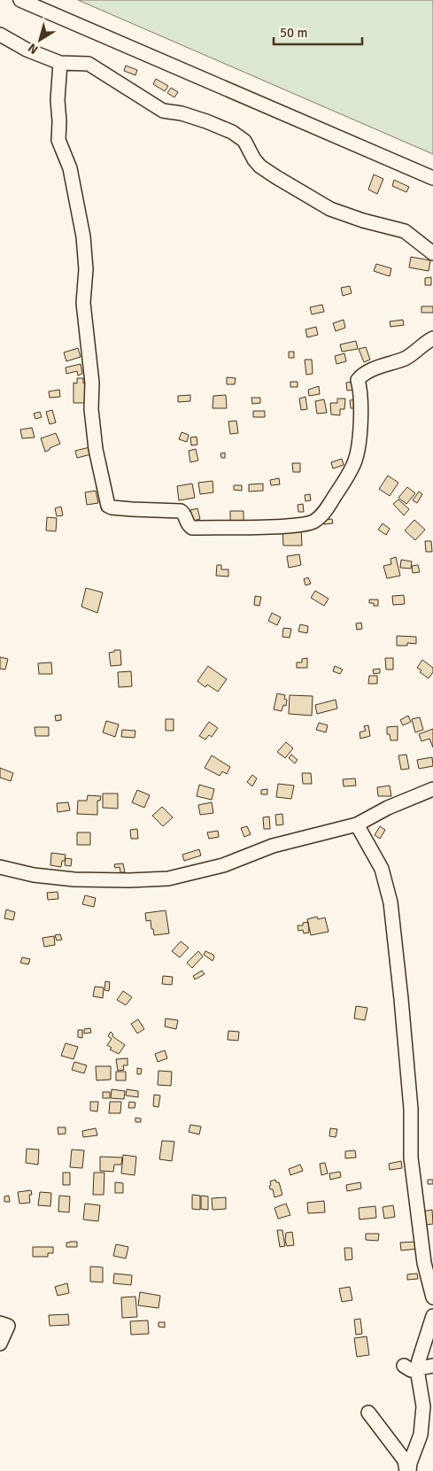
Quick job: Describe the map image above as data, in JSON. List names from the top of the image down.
{
  "scale_bar": "50 m",
  "north": "bottom left"
}
